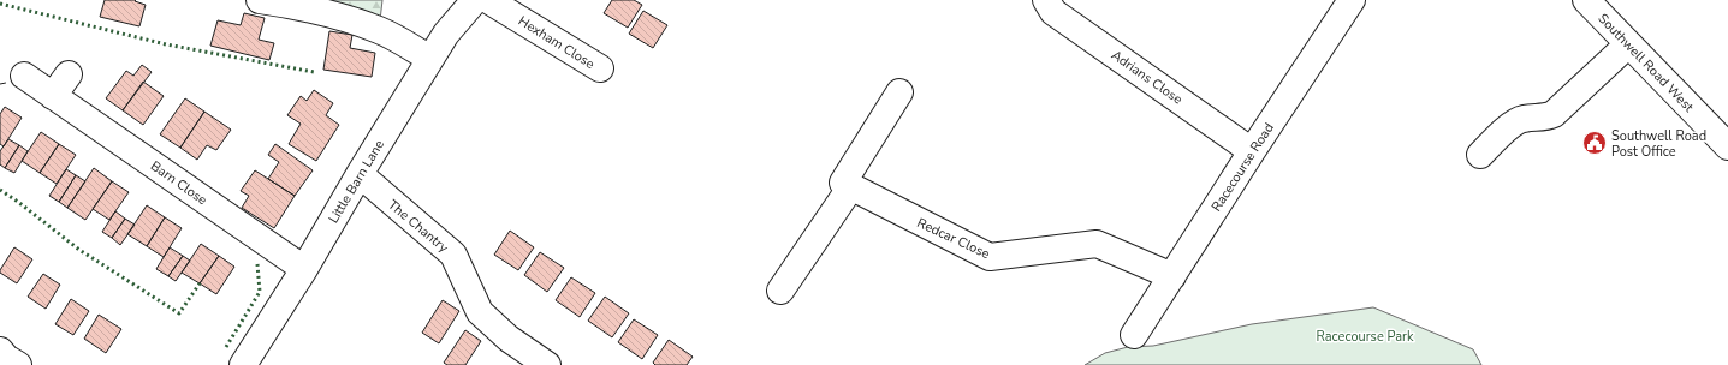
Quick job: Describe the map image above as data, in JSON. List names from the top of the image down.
{
  "streets": {
    "street": [
      "Hexham Close",
      "Southwell Road West",
      "Adrians Close",
      "Racecourse Road",
      "Little Barn Lane",
      "Barn Close",
      "The Chantry",
      "Redcar Close"
    ]
  },
  "crossings": [
    ["Adrians Close", "Racecourse Road"],
    ["Racecourse Road", "Redcar Close"],
    ["Little Barn Lane", "Barn Close"],
    ["Little Barn Lane", "The Chantry"]
  ],
  "parks": ["Racecourse Park"],
  "places": {
    "public building": ["Southwell Road Post Office"]
  }
}
